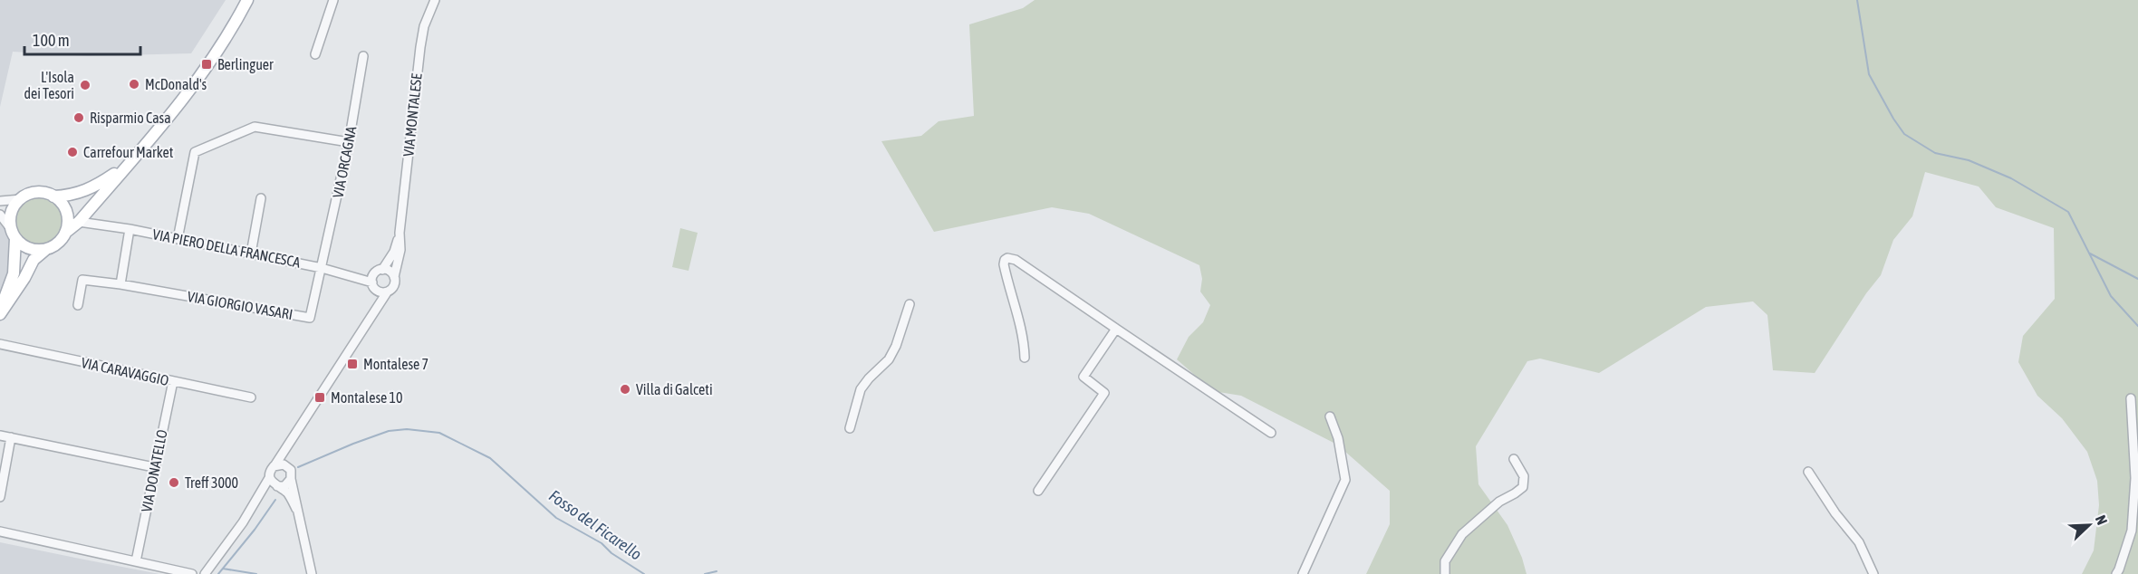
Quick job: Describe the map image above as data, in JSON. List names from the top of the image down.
{
  "streets": {
    "street": [
      "VIA MONTALESE",
      "VIA ORCAGNA",
      "VIA PIERO DELLA FRANCESCA",
      "VIA GIORGIO VASARI",
      "VIA CARAVAGGIO",
      "VIA DONATELLO"
    ]
  },
  "crossings": [
    ["VIA MONTALESE", "VIA PIERO DELLA FRANCESCA"],
    ["VIA ORCAGNA", "VIA PIERO DELLA FRANCESCA"],
    ["VIA ORCAGNA", "VIA GIORGIO VASARI"],
    ["VIA PIERO DELLA FRANCESCA", "VIA GIORGIO VASARI"],
    ["VIA CARAVAGGIO", "VIA DONATELLO"]
  ],
  "water": ["Fosso del Ficarello"],
  "places": {
    "transit": ["Berlinguer", "Montalese 7", "Montalese 10"],
    "other": [
      "McDonald's",
      "L'Isola dei Tesori",
      "Risparmio Casa",
      "Carrefour Market",
      "Villa di Galceti",
      "Treff 3000"
    ]
  },
  "scale_bar": "100 m",
  "north": "top right"
}
